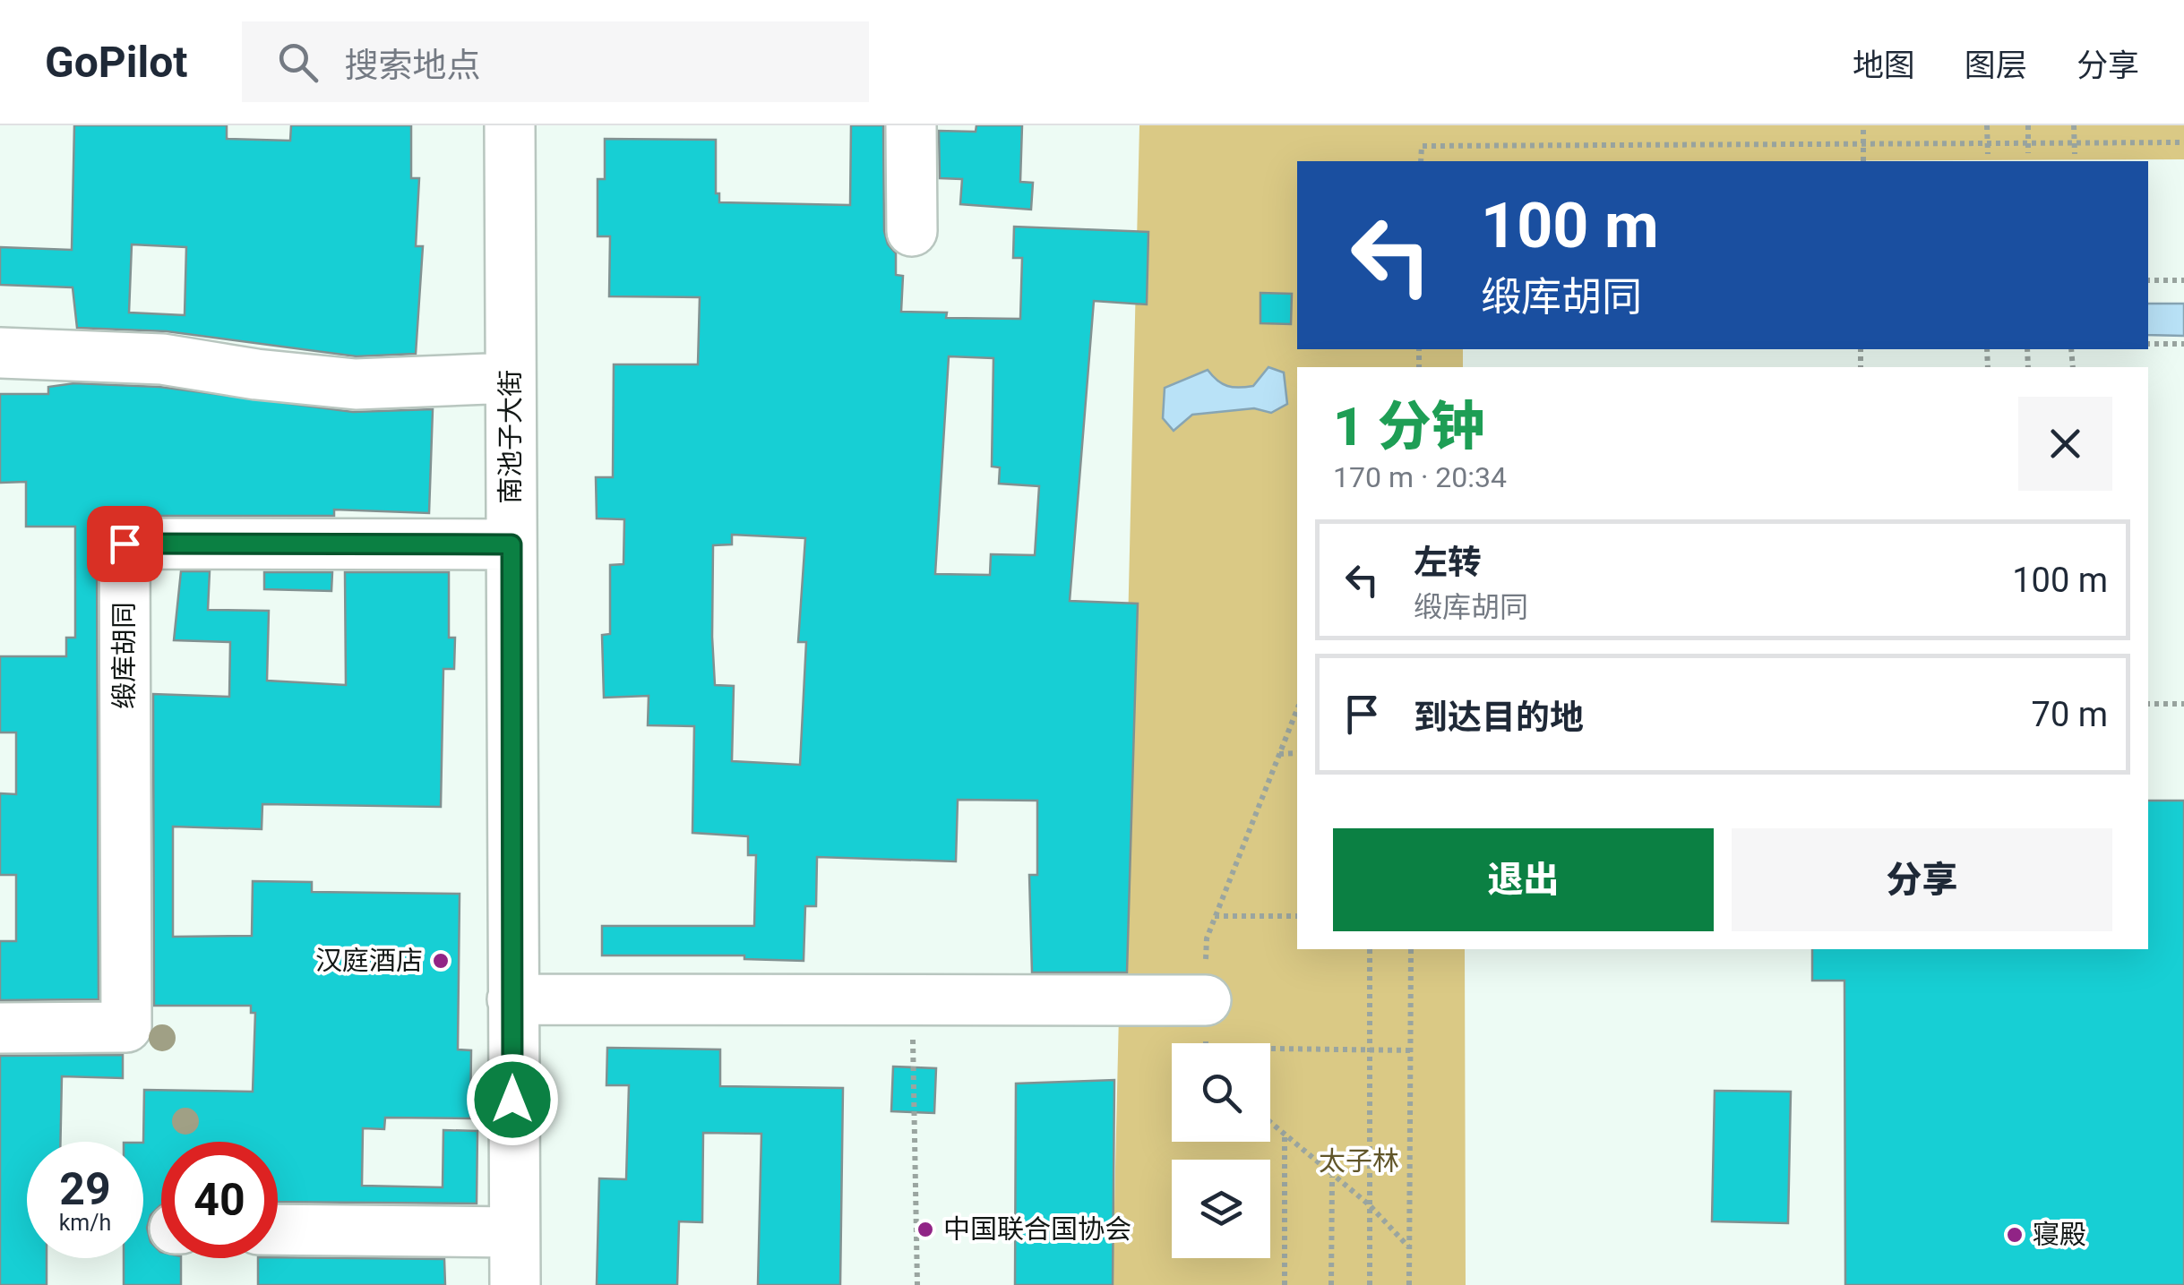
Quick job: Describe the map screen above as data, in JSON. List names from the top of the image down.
{
  "streets": {
    "street": ["南池子大街", "缎库胡同"]
  },
  "crossings": [
    ["南池子大街", "缎库胡同"]
  ],
  "parks": ["太子林"],
  "places": ["汉庭酒店", "中国联合国协会", "寝殿"],
  "page": {
    "header": "GoPilot",
    "search": "搜索地点",
    "nav": ["地图", "图层", "分享"],
    "turn": ["100 m", "缎库胡同"],
    "heading": ["1 分钟", "170 m · 20:34"],
    "list": [
      {
        "name": "左转",
        "note": "缎库胡同",
        "value": "100 m"
      },
      {
        "name": "到达目的地",
        "value": "70 m"
      }
    ],
    "buttons": ["退出", "分享"],
    "speed": "29 km/h",
    "limit": "40"
  }
}
